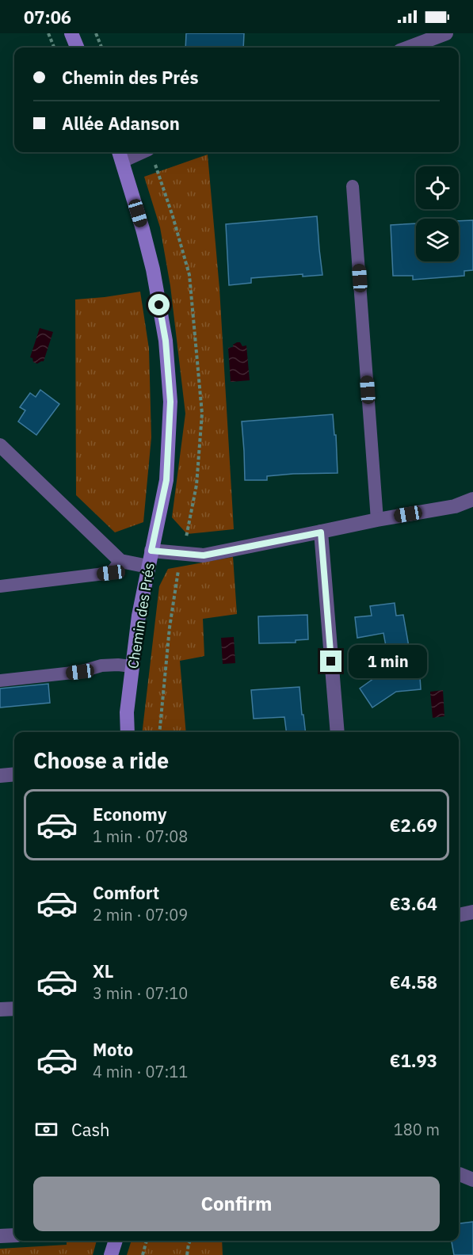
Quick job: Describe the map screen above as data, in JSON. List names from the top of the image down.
{
  "streets": {
    "street": ["Chemin des Prés"]
  },
  "page": {
    "status": "07:06",
    "banner": ["Chemin des Prés", "Allée Adanson"],
    "bubble": "1 min",
    "heading": "Choose a ride",
    "list": [
      {
        "name": "Economy",
        "note": "1 min · 07:08",
        "value": "€2.69"
      },
      {
        "name": "Comfort",
        "note": "2 min · 07:09",
        "value": "€3.64"
      },
      {
        "name": "XL",
        "note": "3 min · 07:10",
        "value": "€4.58"
      },
      {
        "name": "Moto",
        "note": "4 min · 07:11",
        "value": "€1.93"
      }
    ],
    "pay": ["Cash", "180 m"],
    "buttons": "Confirm"
  }
}
